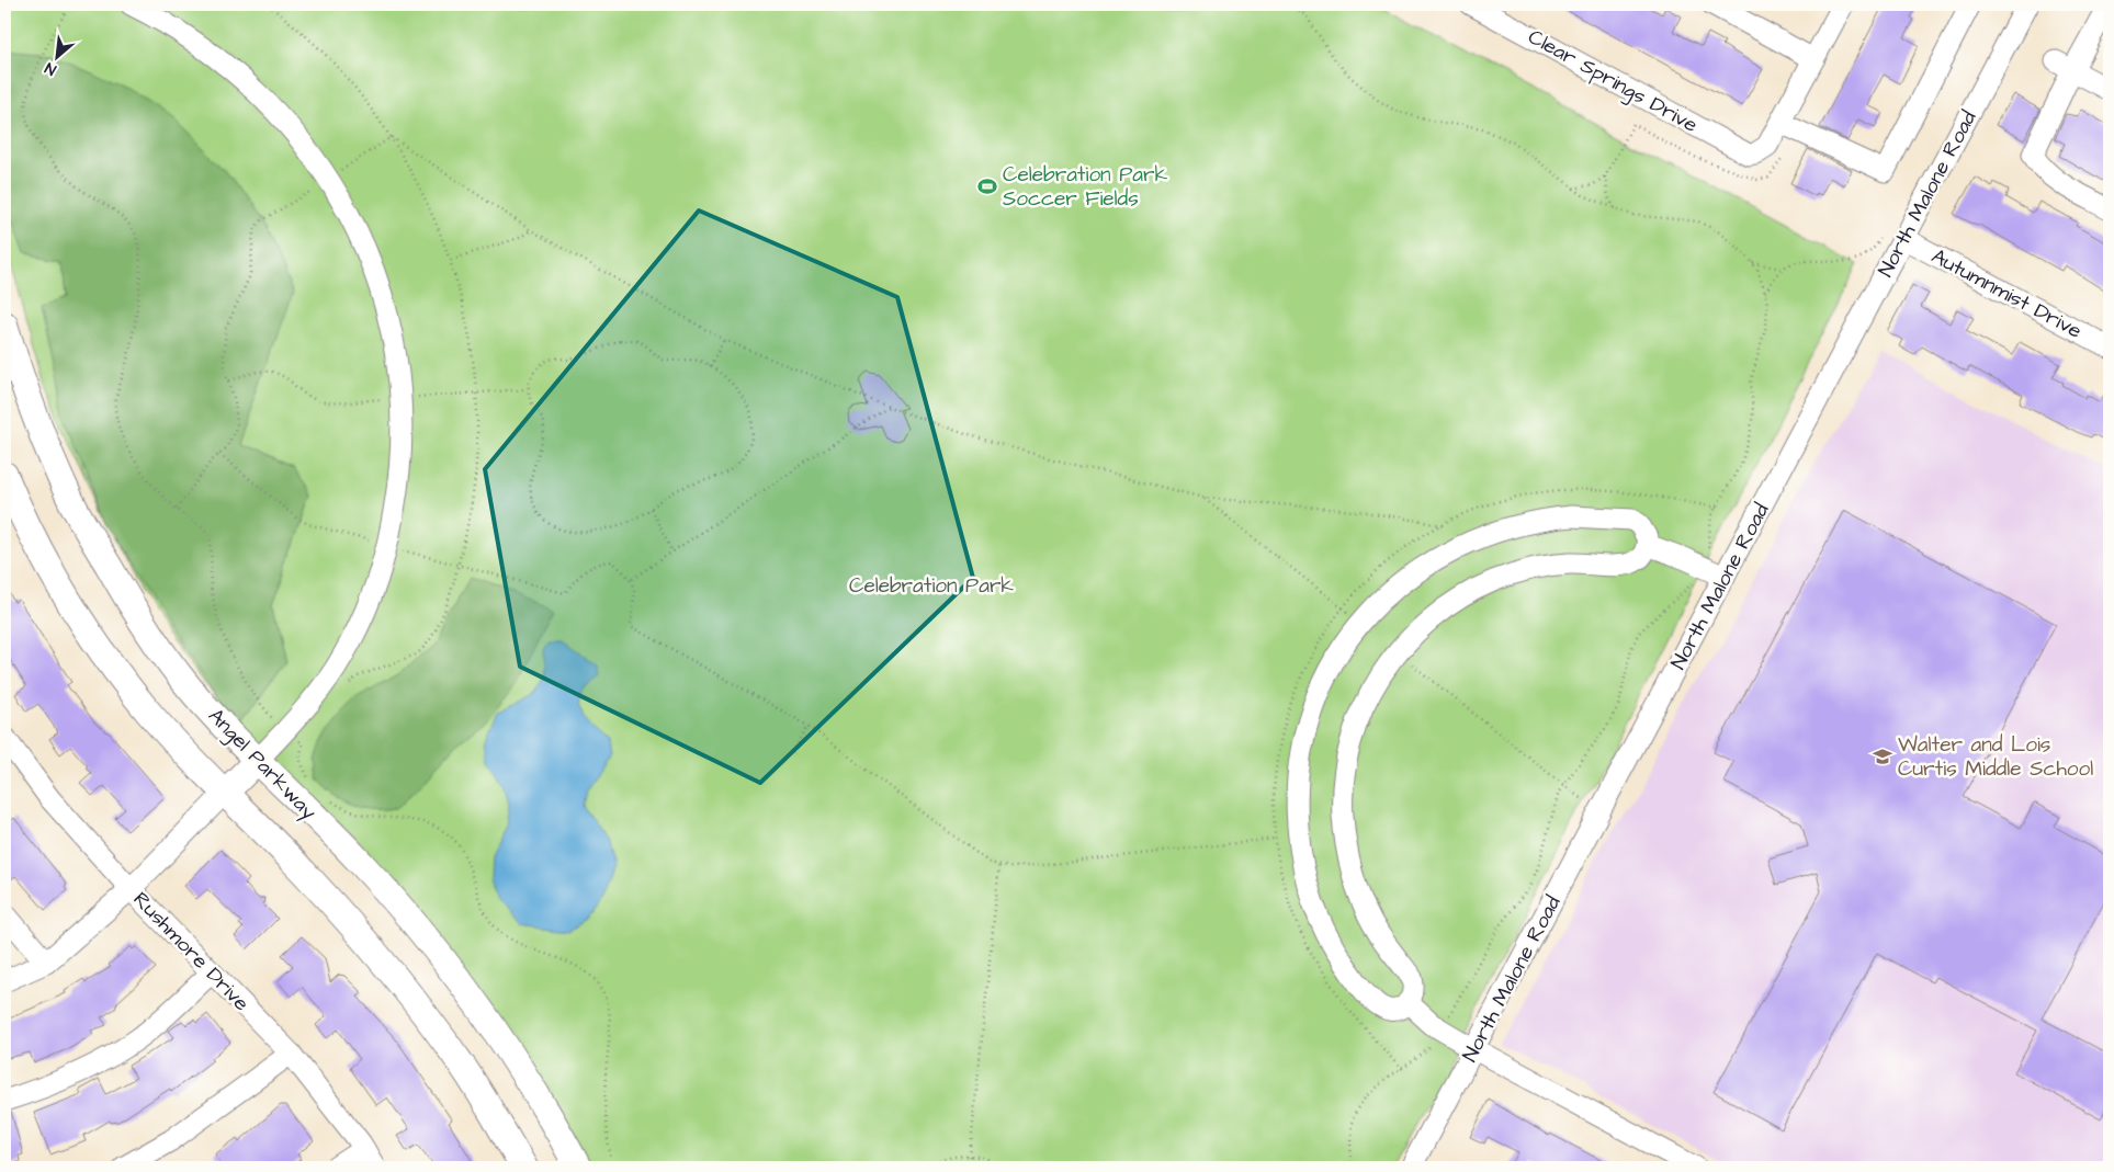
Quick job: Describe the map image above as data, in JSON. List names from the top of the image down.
{
  "streets": {
    "main road": ["Angel Parkway"],
    "street": [
      "Clear Springs Drive",
      "North Malone Road",
      "Autumnmist Drive",
      "Rushmore Drive"
    ]
  },
  "crossings": [
    ["North Malone Road", "Autumnmist Drive"]
  ],
  "parks": ["Celebration Park"],
  "places": {
    "sports": ["Celebration Park Soccer Fields"],
    "school or university": ["Walter and Lois Curtis Middle School"]
  },
  "north": "bottom left"
}
